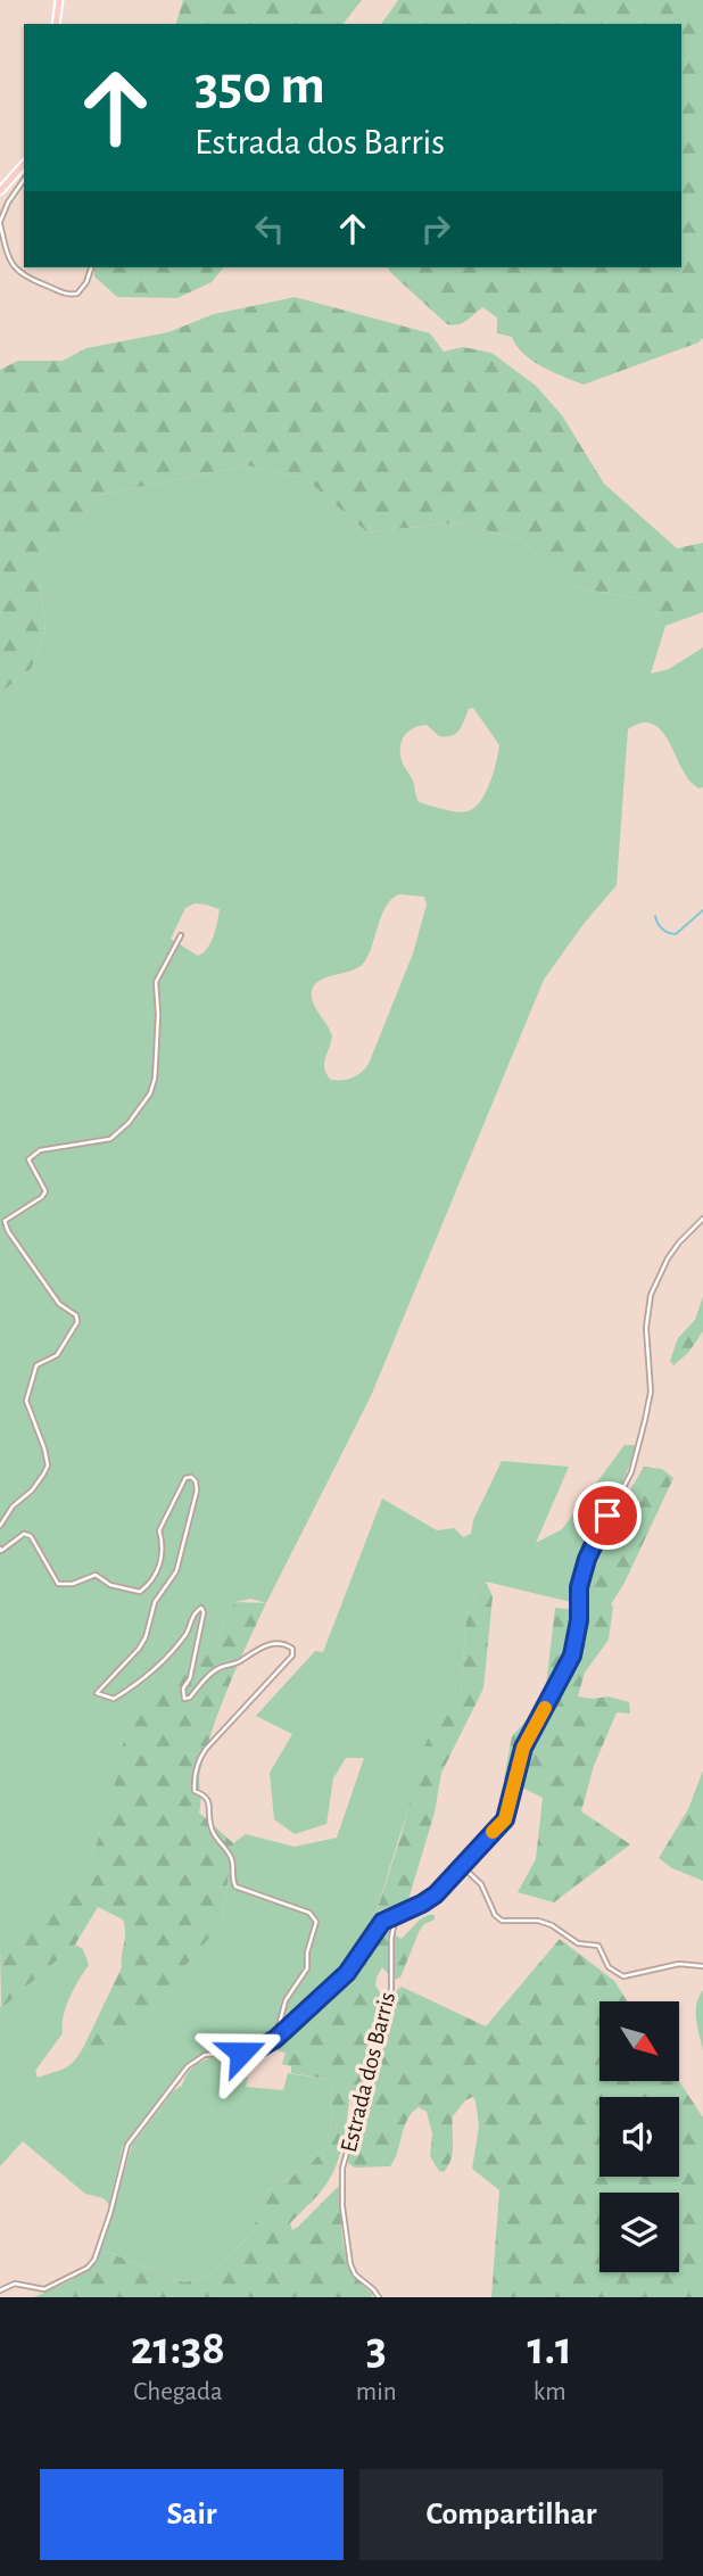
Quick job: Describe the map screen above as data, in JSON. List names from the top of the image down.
{
  "streets": {
    "street": ["Estrada dos Barris"]
  },
  "north": "bottom right",
  "page": {
    "turn": ["350 m", "Estrada dos Barris"],
    "eta": [
      "21:38",
      "Chegada",
      "3",
      "min",
      "1.1",
      "km"
    ],
    "buttons": ["Sair", "Compartilhar"]
  }
}
